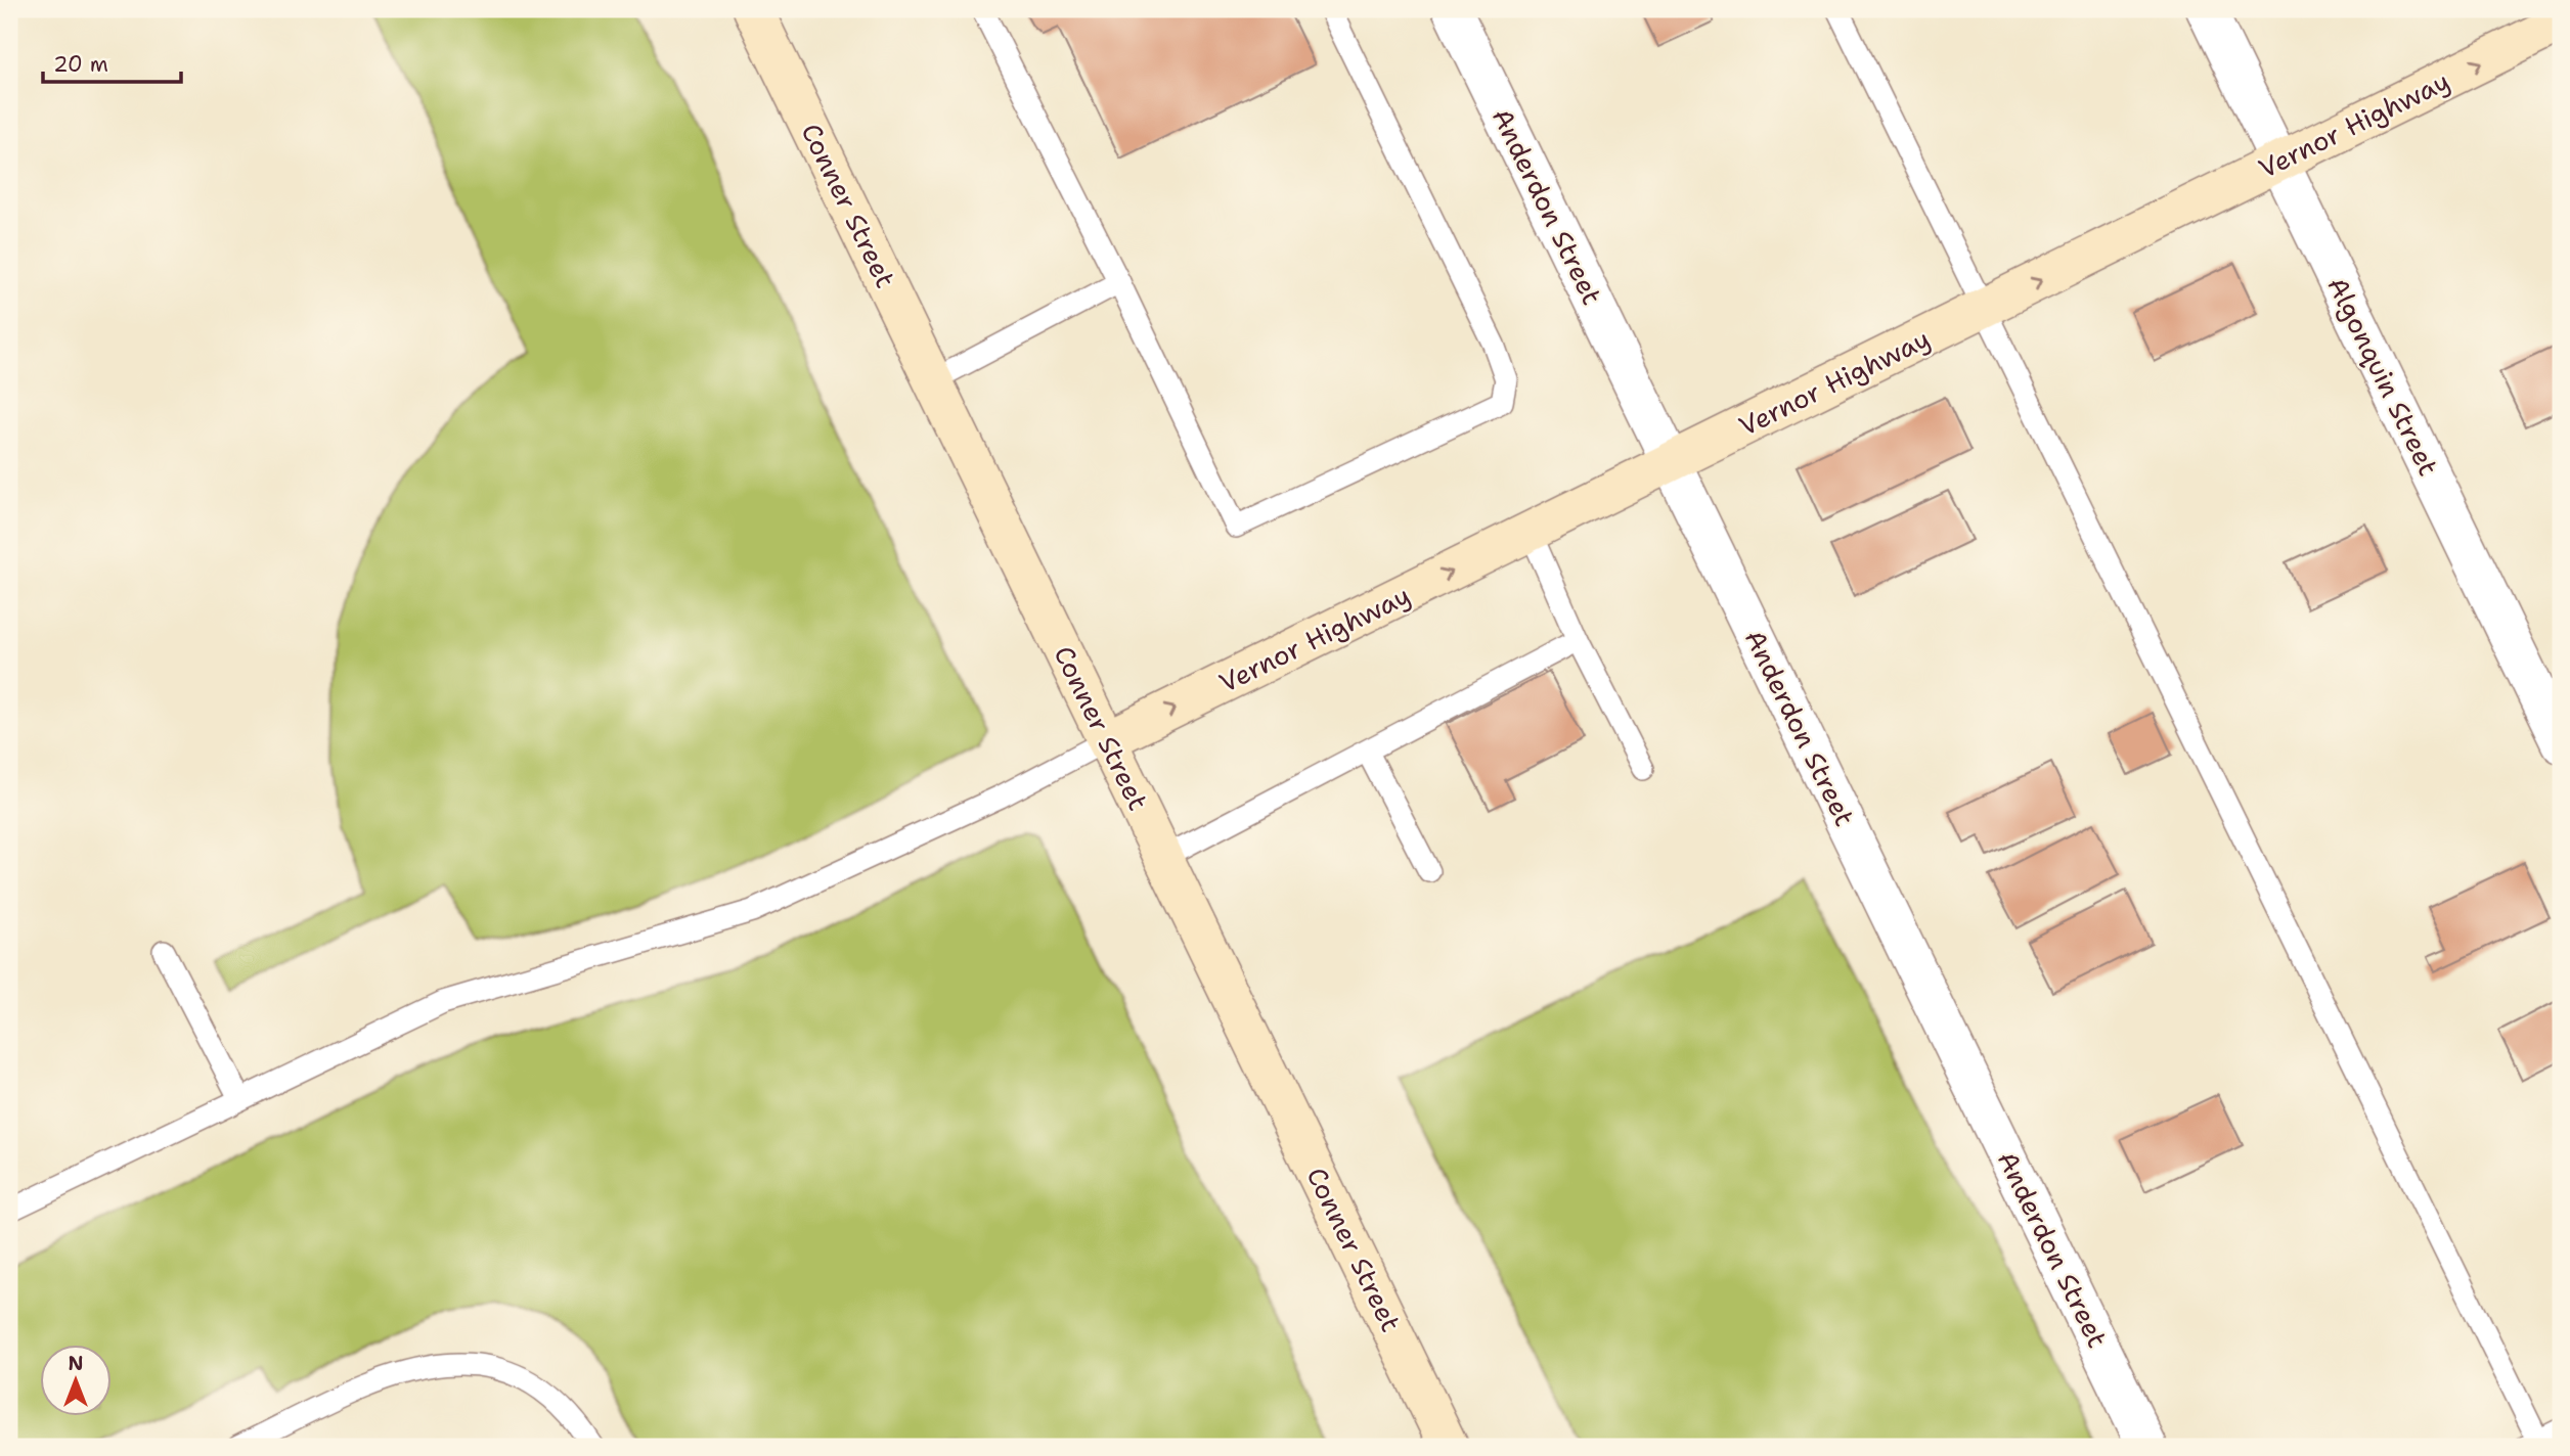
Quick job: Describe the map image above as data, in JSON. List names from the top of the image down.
{
  "streets": {
    "street": [
      "Vernor Highway",
      "Conner Street",
      "Anderdon Street",
      "Algonquin Street"
    ]
  },
  "crossings": [
    ["Vernor Highway", "Conner Street"],
    ["Vernor Highway", "Anderdon Street"],
    ["Vernor Highway", "Algonquin Street"]
  ],
  "one_way": ["Vernor Highway"],
  "scale_bar": "20 m",
  "north": "top"
}
